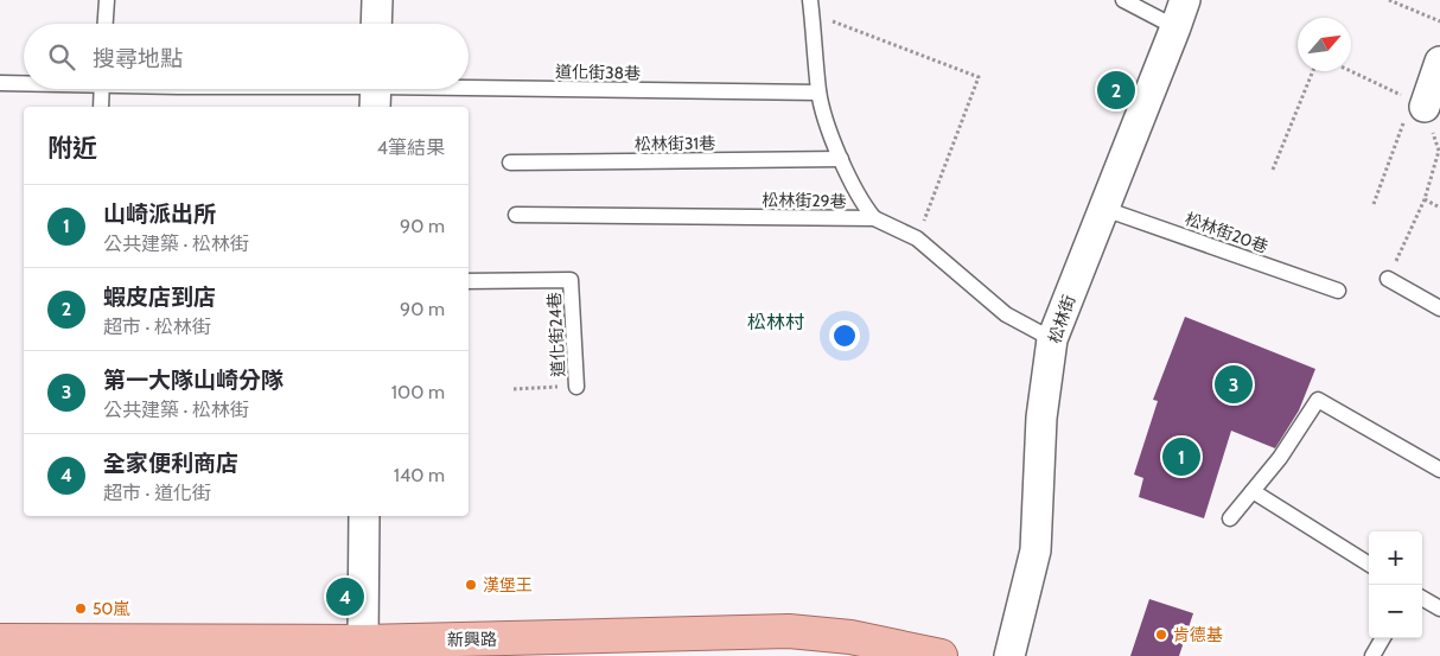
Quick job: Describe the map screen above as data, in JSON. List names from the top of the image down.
{
  "streets": {
    "main road": ["新興路"],
    "street": ["松林街"],
    "lane": [
      "道化街38巷",
      "松林街31巷",
      "松林街29巷",
      "松林街20巷",
      "道化街24巷"
    ]
  },
  "crossings": [
    ["松林街29巷", "松林街"],
    ["松林街20巷", "松林街"]
  ],
  "districts": ["松林村"],
  "places": ["漢堡王", "50嵐", "肯德基"],
  "north": "top right",
  "page": {
    "search": "搜尋地點",
    "pins": [
      "2",
      "3",
      "1",
      "4"
    ],
    "heading": ["附近", "4筆結果"],
    "list": [
      {
        "mark": "1",
        "name": "山崎派出所",
        "note": "公共建築 · 松林街",
        "value": "90 m"
      },
      {
        "mark": "2",
        "name": "蝦皮店到店",
        "note": "超市 · 松林街",
        "value": "90 m"
      },
      {
        "mark": "3",
        "name": "第一大隊山崎分隊",
        "note": "公共建築 · 松林街",
        "value": "100 m"
      },
      {
        "mark": "4",
        "name": "全家便利商店",
        "note": "超市 · 道化街",
        "value": "140 m"
      }
    ],
    "map_buttons": ["+", "−"]
  }
}
